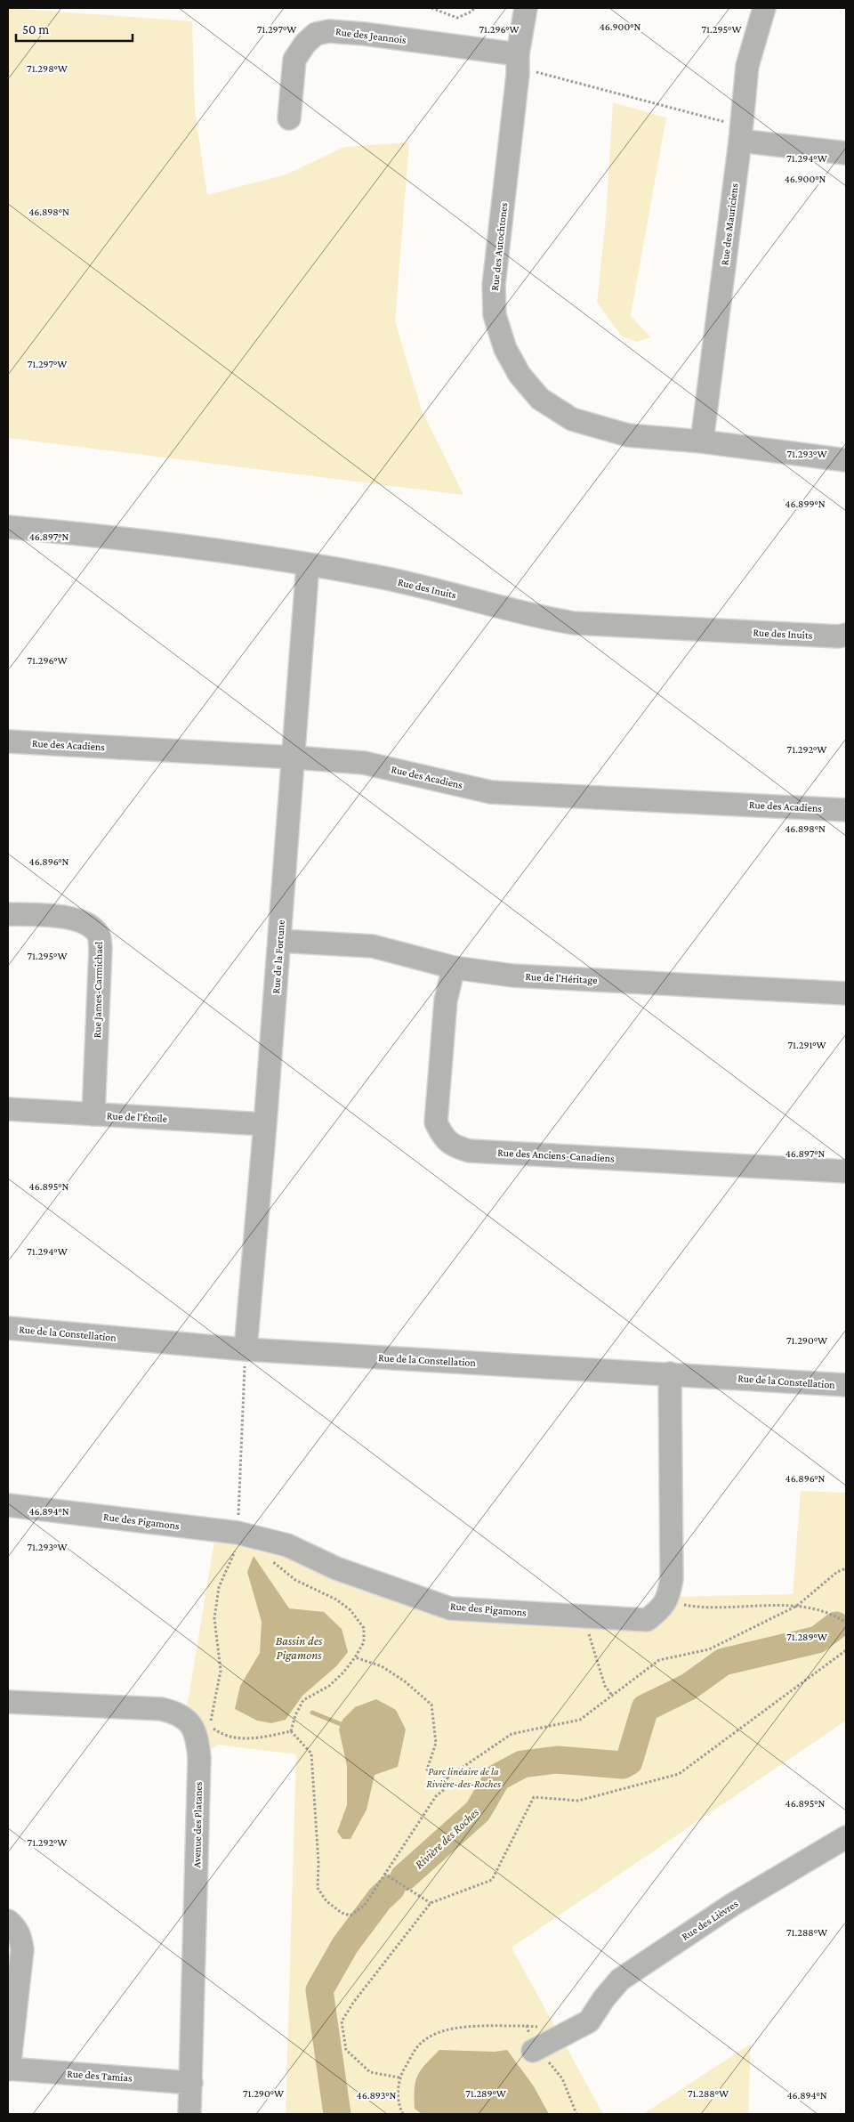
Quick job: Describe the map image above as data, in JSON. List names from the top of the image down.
{
  "streets": {
    "street": [
      "Rue des Jeannois",
      "Rue des Mauriciens",
      "Rue des Autochtones",
      "Rue des Inuits",
      "Rue des Acadiens",
      "Rue de la Fortune",
      "Rue de l'Héritage",
      "Rue James-Carmichael",
      "Rue de l'Étoile",
      "Rue des Anciens-Canadiens",
      "Rue de la Constellation",
      "Rue des Pigamons",
      "Avenue des Platanes",
      "Rue des Lièvres",
      "Rue des Tamias"
    ]
  },
  "crossings": [
    ["Rue des Jeannois", "Rue des Autochtones"],
    ["Rue des Mauriciens", "Rue des Autochtones"],
    ["Rue des Inuits", "Rue de la Fortune"],
    ["Rue des Acadiens", "Rue de la Fortune"],
    ["Rue de la Fortune", "Rue de l'Héritage"],
    ["Rue de la Fortune", "Rue de l'Étoile"],
    ["Rue de la Fortune", "Rue de la Constellation"],
    ["Rue de l'Héritage", "Rue des Anciens-Canadiens"],
    ["Rue James-Carmichael", "Rue de l'Étoile"],
    ["Rue de la Constellation", "Rue des Pigamons"],
    ["Avenue des Platanes", "Rue des Tamias"]
  ],
  "water": ["Bassin des Pigamons", "Rivière des Roches"],
  "parks": ["Parc linéaire de la Rivière-des-Roches"],
  "scale_bar": "50 m",
  "coordinates": [
    "46.900°N",
    "71.297°W",
    "71.296°W",
    "71.295°W",
    "71.298°W",
    "71.294°W",
    "46.898°N",
    "71.293°W",
    "46.899°N",
    "46.897°N",
    "71.292°W",
    "46.896°N",
    "71.291°W",
    "46.895°N",
    "71.290°W",
    "46.894°N",
    "71.289°W",
    "71.288°W",
    "46.893°N"
  ]
}
